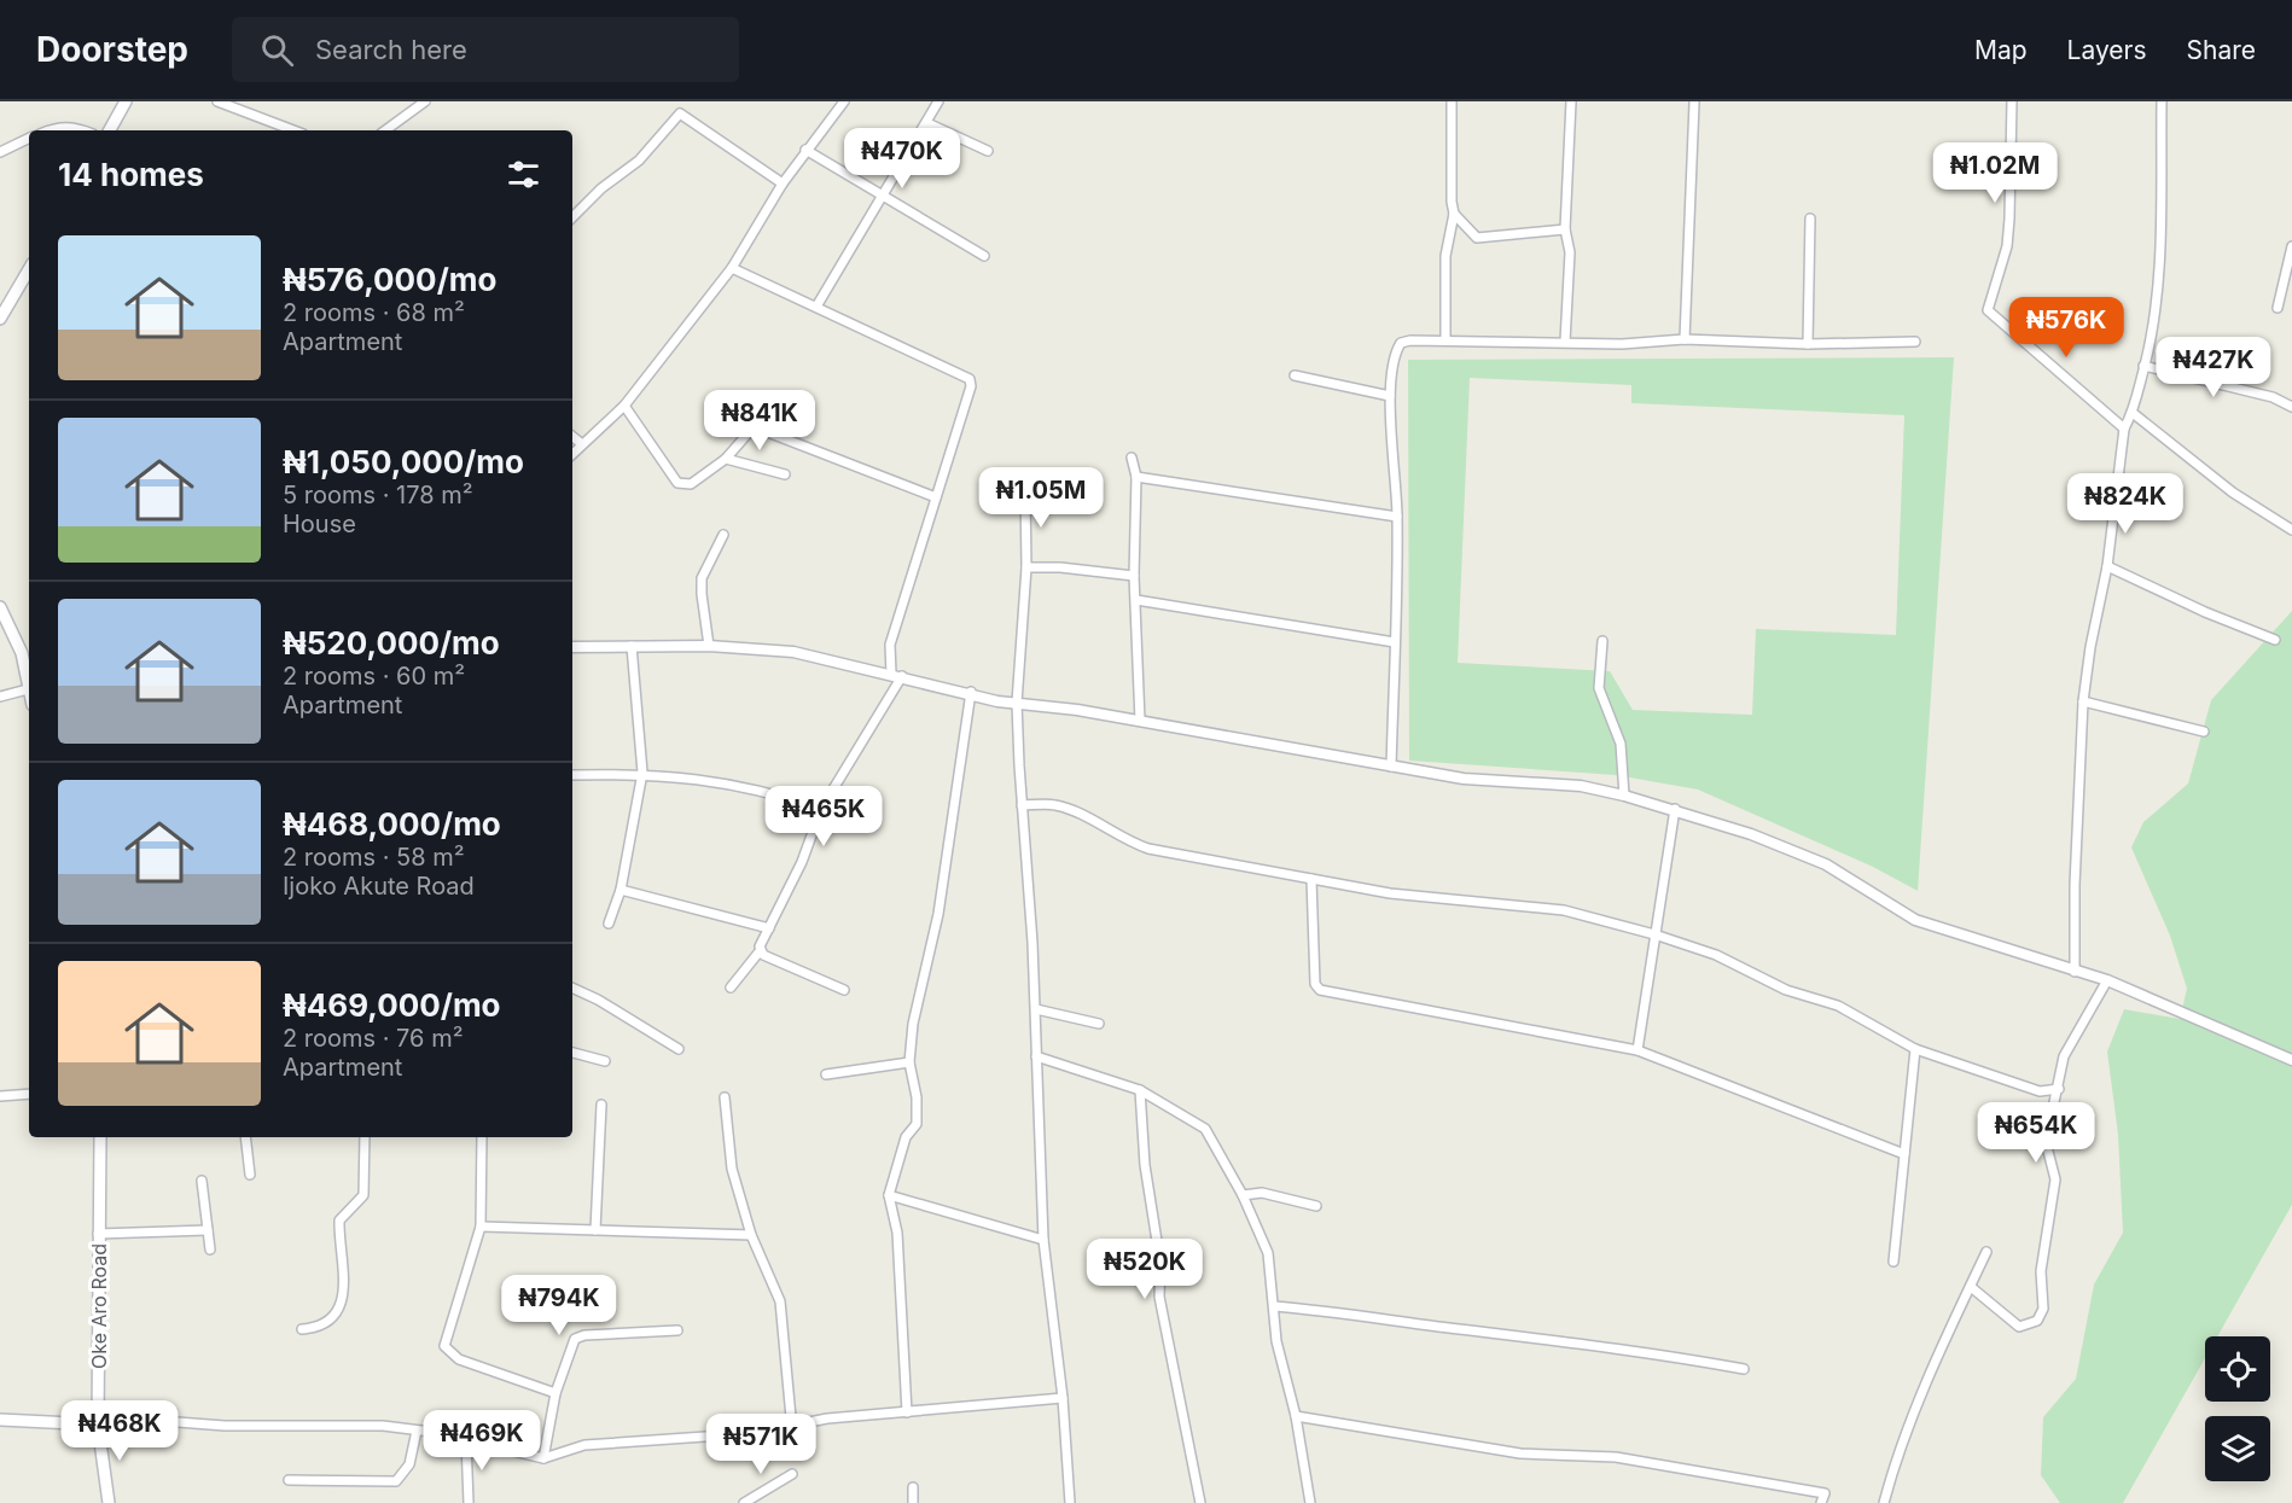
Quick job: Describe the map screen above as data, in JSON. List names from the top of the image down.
{
  "streets": {
    "main road": ["Oke Aro Road"]
  },
  "page": {
    "header": "Doorstep",
    "search": "Search here",
    "nav": ["Map", "Layers", "Share"],
    "price": [
      "₦470K",
      "₦1.02M",
      "₦576K",
      "₦427K",
      "₦841K",
      "₦1.05M",
      "₦824K",
      "₦465K",
      "₦654K",
      "₦520K",
      "₦794K",
      "₦468K",
      "₦469K",
      "₦571K"
    ],
    "heading": "14 homes",
    "list": [
      {
        "name": "₦576,000/mo",
        "note": "2 rooms · 68 m² · Apartment"
      },
      {
        "name": "₦1,050,000/mo",
        "note": "5 rooms · 178 m² · House"
      },
      {
        "name": "₦520,000/mo",
        "note": "2 rooms · 60 m² · Apartment"
      },
      {
        "name": "₦468,000/mo",
        "note": "2 rooms · 58 m² · Ijoko Akute Road"
      },
      {
        "name": "₦469,000/mo",
        "note": "2 rooms · 76 m² · Apartment"
      }
    ]
  }
}
